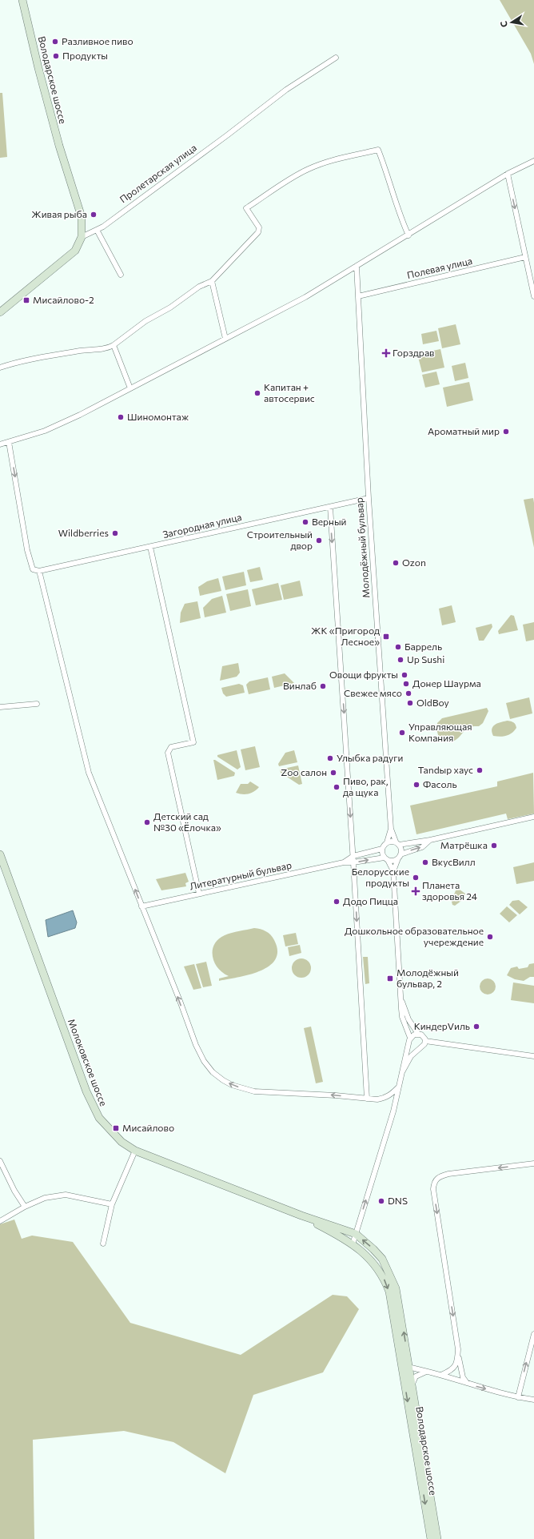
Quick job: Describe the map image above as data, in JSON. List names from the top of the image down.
{
  "streets": {
    "main road": ["Володарское шоссе", "Молоковское шоссе"],
    "street": [
      "Пролетарская улица",
      "Полевая улица",
      "Загородная улица",
      "Молодёжный бульвар",
      "Литературный бульвар"
    ]
  },
  "crossings": [
    ["Володарское шоссе", "Пролетарская улица"],
    ["Володарское шоссе", "Молоковское шоссе"],
    ["Полевая улица", "Молодёжный бульвар"],
    ["Загородная улица", "Молодёжный бульвар"],
    ["Молодёжный бульвар", "Литературный бульвар"]
  ],
  "places": {
    "other": [
      "Разливное пиво",
      "Продукты",
      "Живая рыба",
      "Капитан + автосервис",
      "Шиномонтаж",
      "Ароматный мир",
      "Верный",
      "Wildberries",
      "Строительный двор",
      "Ozon",
      "Баррель",
      "Up Sushi",
      "Овощи фрукты",
      "Донер Шаурма",
      "Винлаб",
      "Свежее мясо",
      "OldBoy",
      "Управляющая Компания",
      "Улыбка радуги",
      "Tandыр хаус",
      "Zoo салон",
      "Фасоль",
      "Пиво, рак, да щука",
      "Детский сад №30 «Ёлочка»",
      "Матрёшка",
      "ВкусВилл",
      "Белорусские продукты",
      "Додо Пицца",
      "Дошкольное образовательное учереждение",
      "КиндерVиль",
      "DNS"
    ],
    "transit": [
      "Мисайлово-2",
      "ЖК «Пригород Лесное»",
      "Молодёжный бульвар, 2",
      "Мисайлово"
    ],
    "health": ["Горздрав", "Планета здоровья 24"]
  },
  "north": "left"
}
